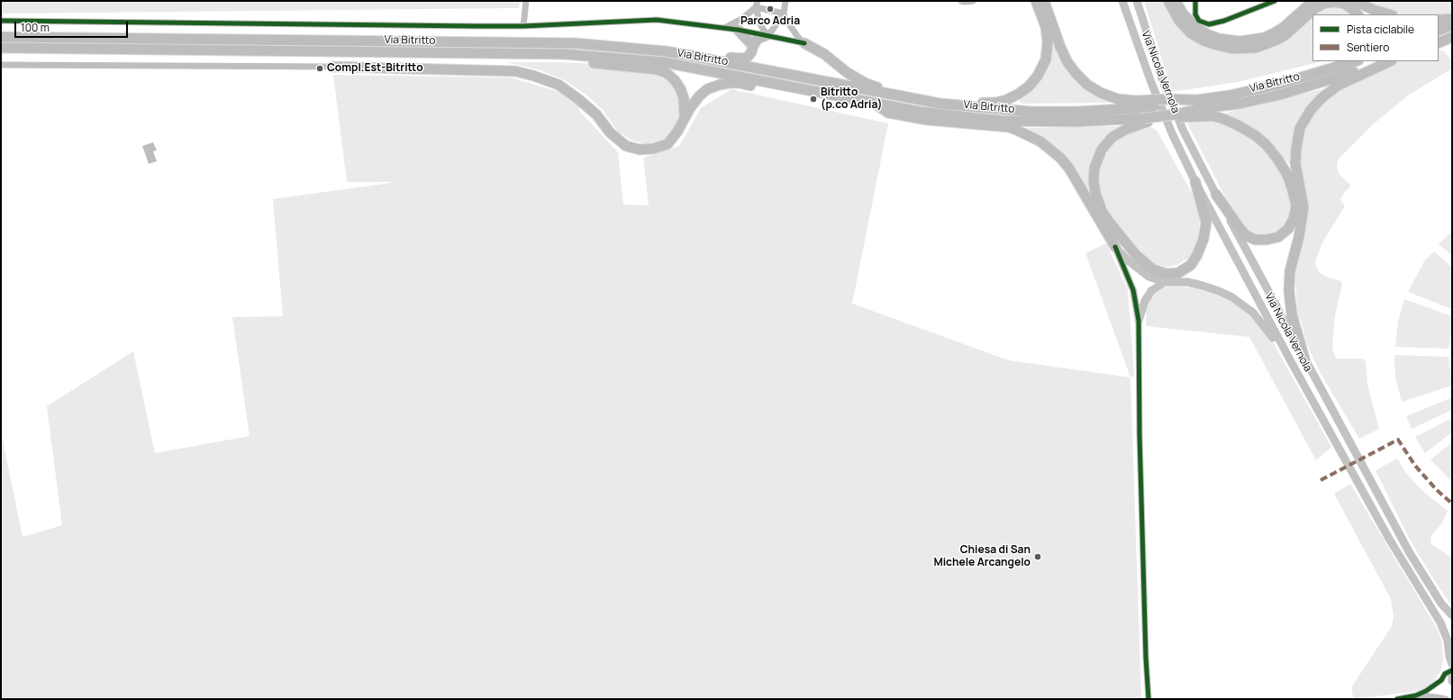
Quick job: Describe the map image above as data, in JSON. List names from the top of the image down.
{
  "streets": {
    "highway": ["Via Bitritto"],
    "main road": ["Via Nicola Vernola"]
  },
  "places": [
    "Parco Adria",
    "Compl.Est-Bitritto",
    "Bitritto (p.co Adria)",
    "Chiesa di San Michele Arcangelo"
  ],
  "legend": ["Pista ciclabile", "Sentiero"],
  "scale_bar": "100 m"
}
